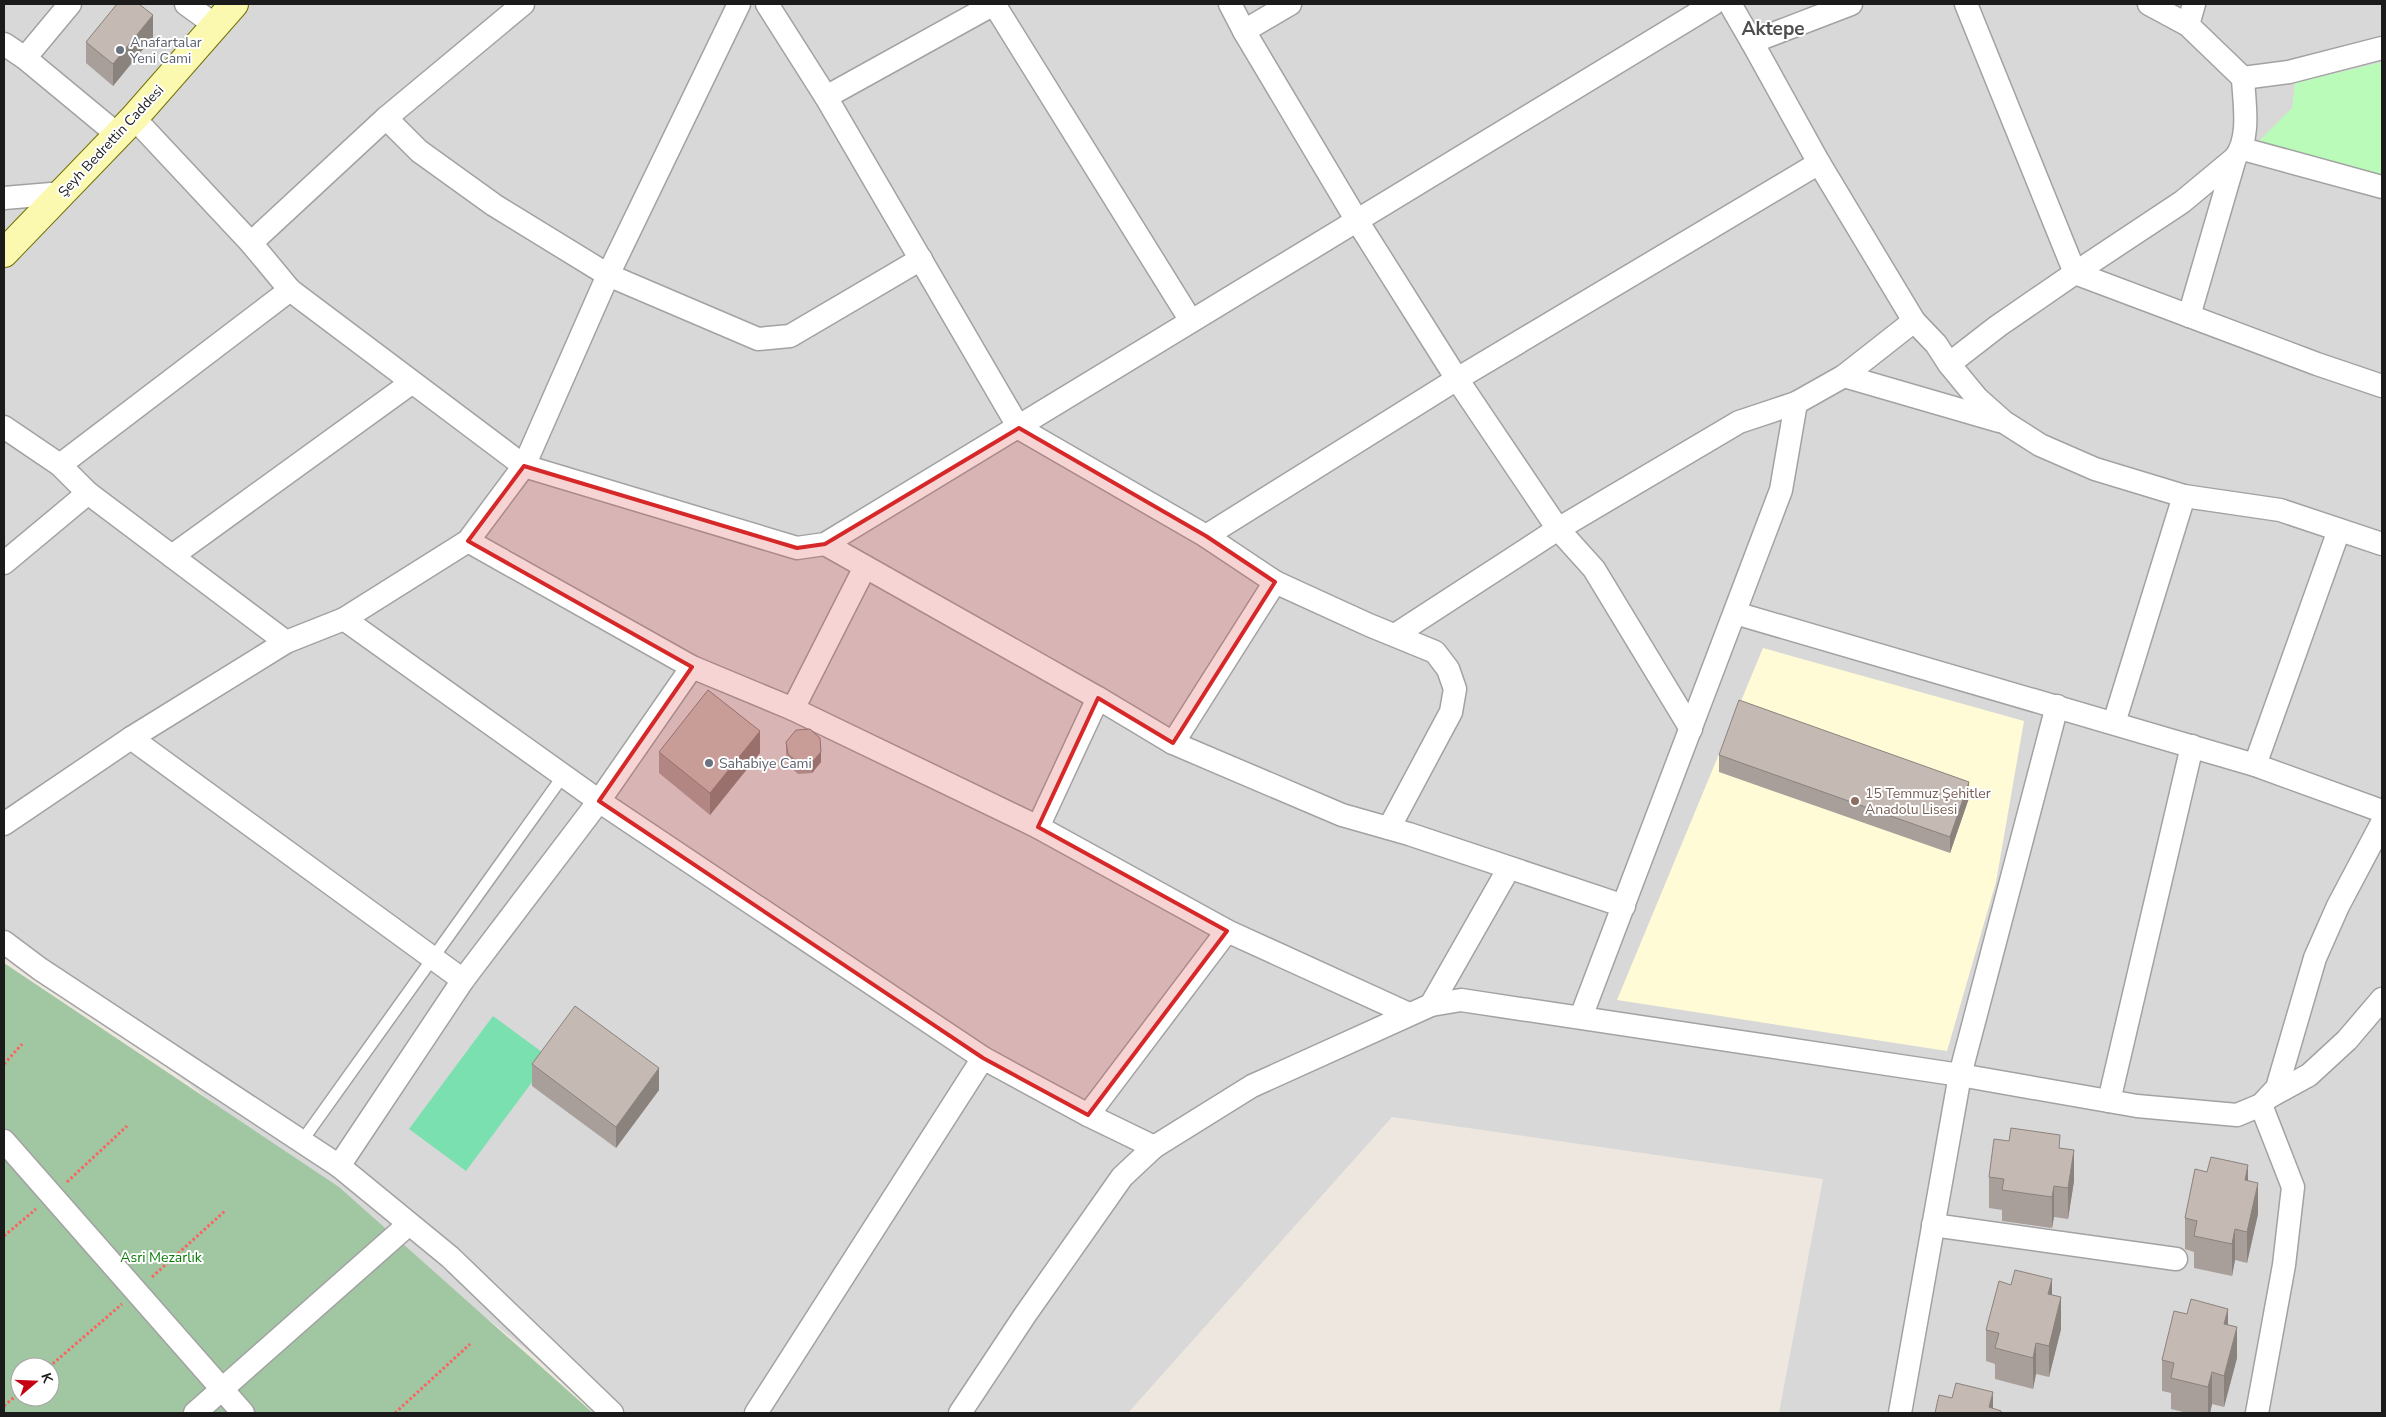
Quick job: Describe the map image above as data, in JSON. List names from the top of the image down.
{
  "streets": {
    "main road": ["Şeyh Bedrettin Caddesi"]
  },
  "districts": ["Aktepe"],
  "parks": ["Asri Mezarlık"],
  "places": ["Anafartalar Yeni Cami", "Sahabiye Cami", "15 Temmuz Şehitler Anadolu Lisesi"],
  "north": "right"
}
